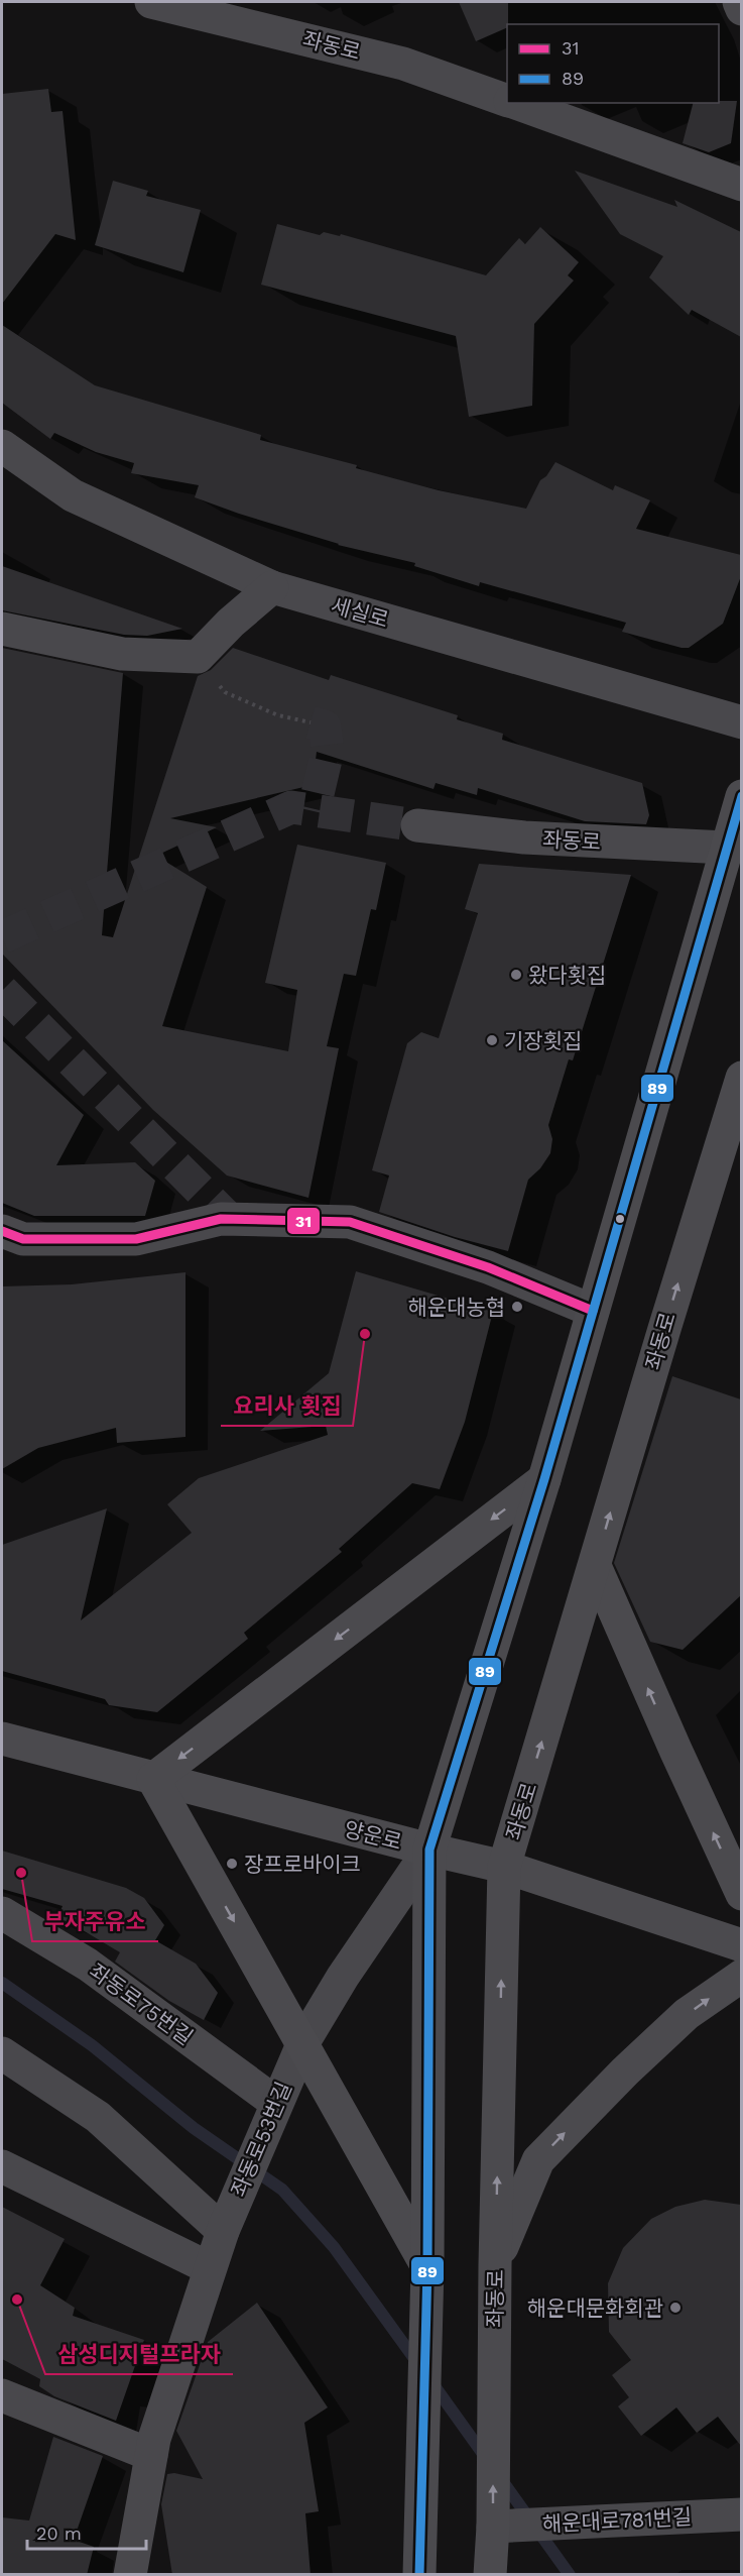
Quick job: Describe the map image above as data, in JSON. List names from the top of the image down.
{
  "streets": {
    "main road": ["좌동로", "양운로"],
    "street": [
      "세실로",
      "좌동로75번길",
      "좌동로53번길",
      "해운대로781번길"
    ]
  },
  "crossings": [
    ["좌동로", "양운로"],
    ["좌동로", "해운대로781번길"],
    ["양운로", "좌동로53번길"],
    ["좌동로75번길", "좌동로53번길"]
  ],
  "one_way": ["좌동로"],
  "places": [
    "왔다횟집",
    "기장횟집",
    "해운대농협",
    "요리사 횟집",
    "장프로바이크",
    "부자주유소",
    "삼성디지털프라자",
    "해운대문화회관"
  ],
  "lines": ["transit line 89", "transit line 31"],
  "legend": ["31", "89"],
  "scale_bar": "20 m"
}
